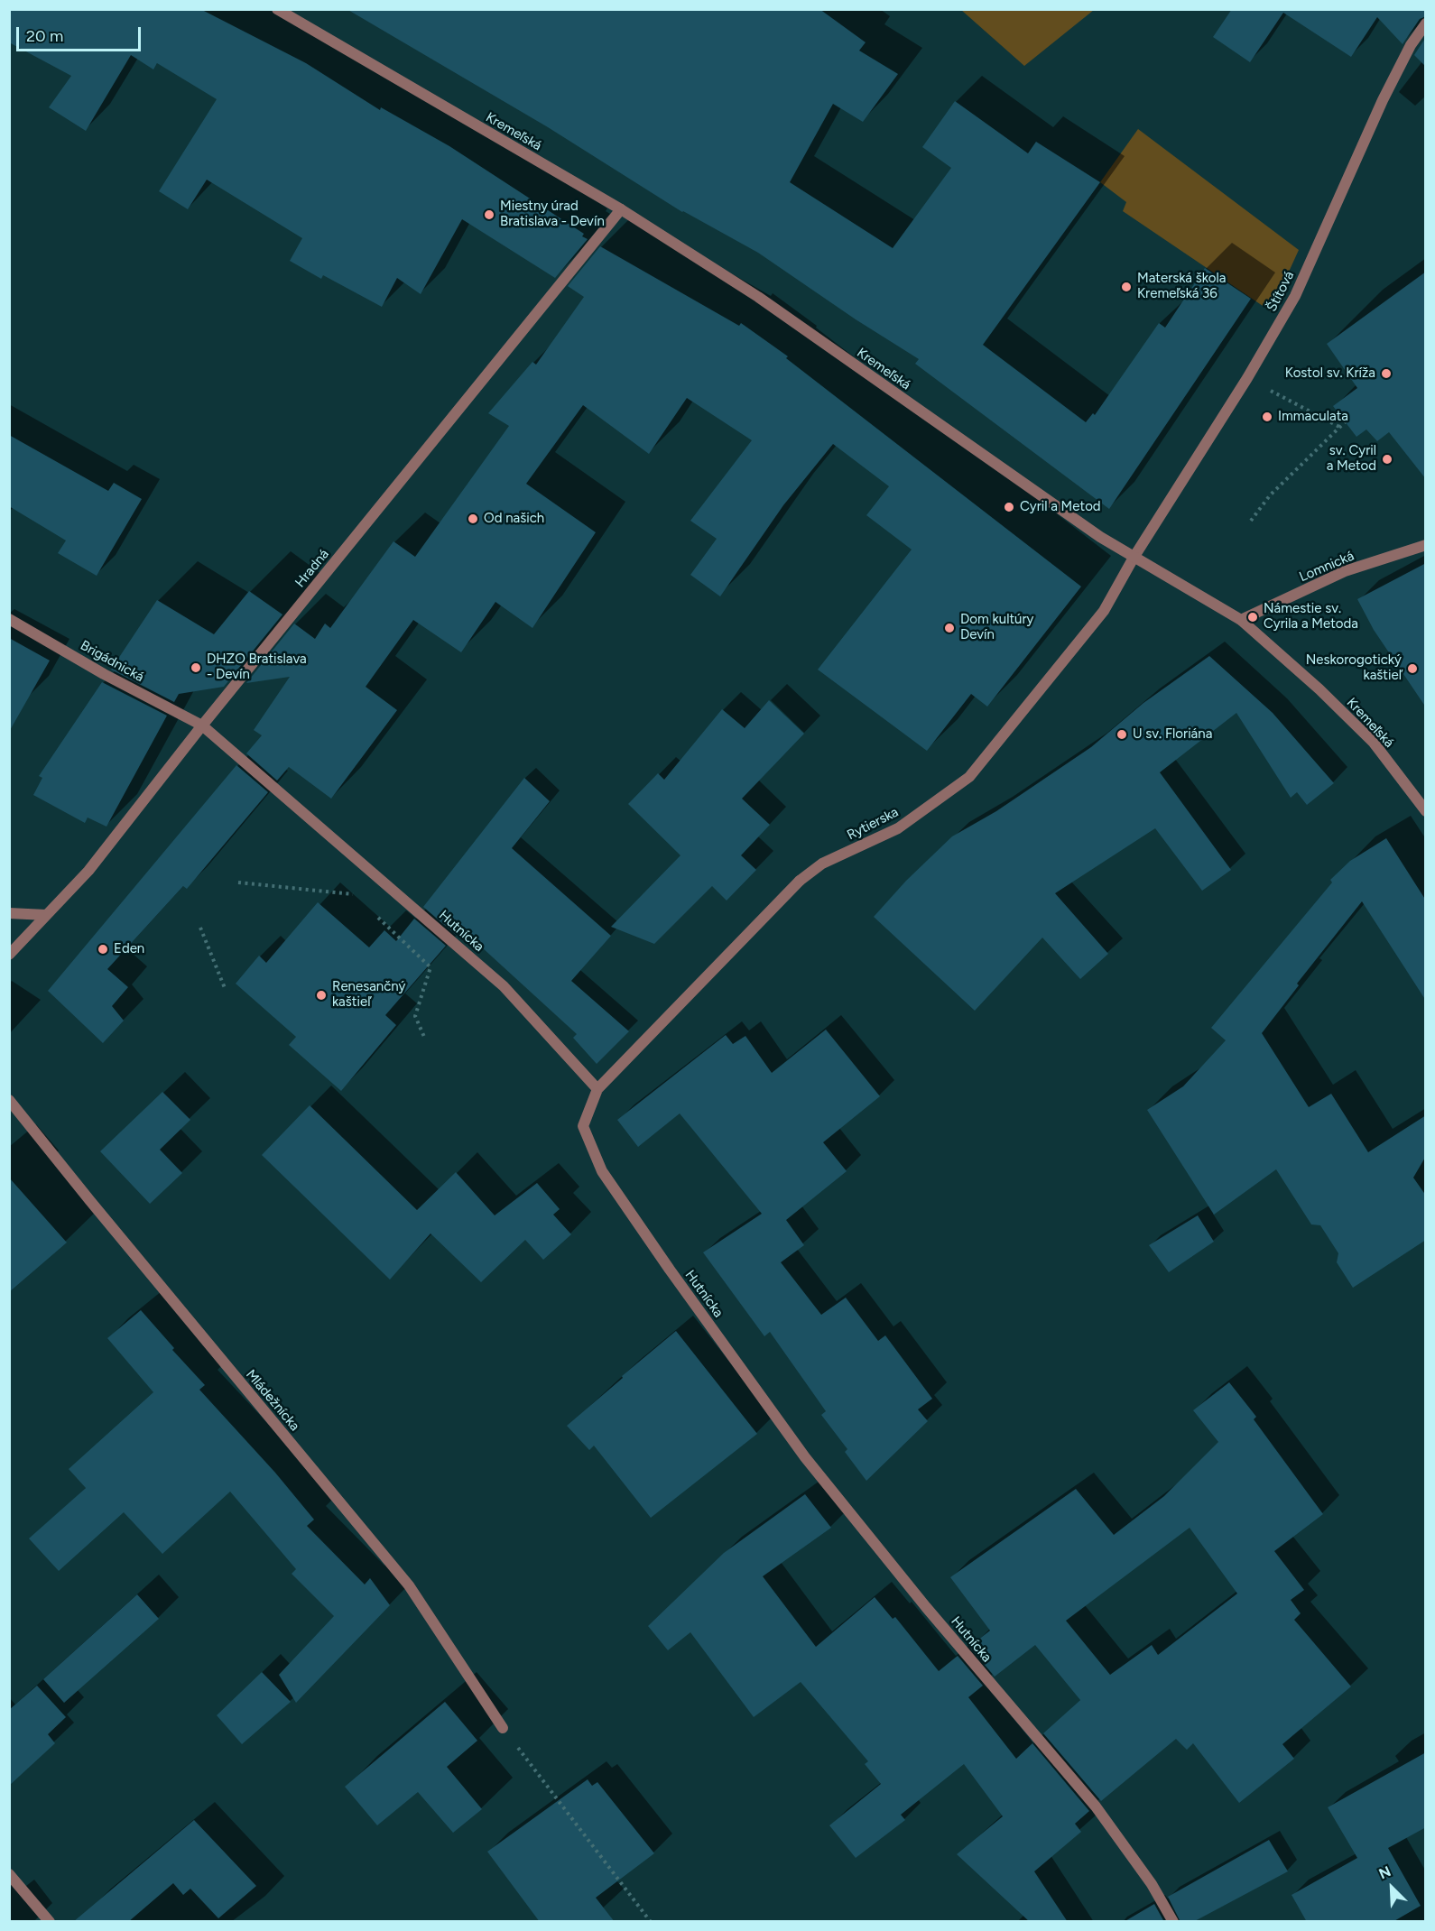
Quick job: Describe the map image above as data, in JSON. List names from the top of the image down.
{
  "streets": {
    "street": [
      "Kremeľská",
      "Štítová",
      "Lomnická",
      "Hradná",
      "Brigádnická",
      "Rytierska",
      "Hutnícka",
      "Mládežnícka"
    ]
  },
  "crossings": [
    ["Kremeľská", "Štítová"],
    ["Kremeľská", "Lomnická"],
    ["Kremeľská", "Hradná"],
    ["Kremeľská", "Rytierska"],
    ["Štítová", "Rytierska"],
    ["Hradná", "Brigádnická"],
    ["Hradná", "Hutnícka"],
    ["Brigádnická", "Hutnícka"],
    ["Rytierska", "Hutnícka"]
  ],
  "places": [
    "Miestny úrad Bratislava - Devín",
    "Materská škola Kremeľská 36",
    "Kostol sv. Kríža",
    "Immaculata",
    "sv. Cyril a Metod",
    "Cyril a Metod",
    "Od našich",
    "Námestie sv. Cyrila a Metoda",
    "Dom kultúry Devín",
    "DHZO Bratislava - Devín",
    "Neskorogotický kaštieľ",
    "U sv. Floriána",
    "Eden",
    "Renesančný kaštieľ"
  ],
  "scale_bar": "20 m",
  "north": "top left"
}
